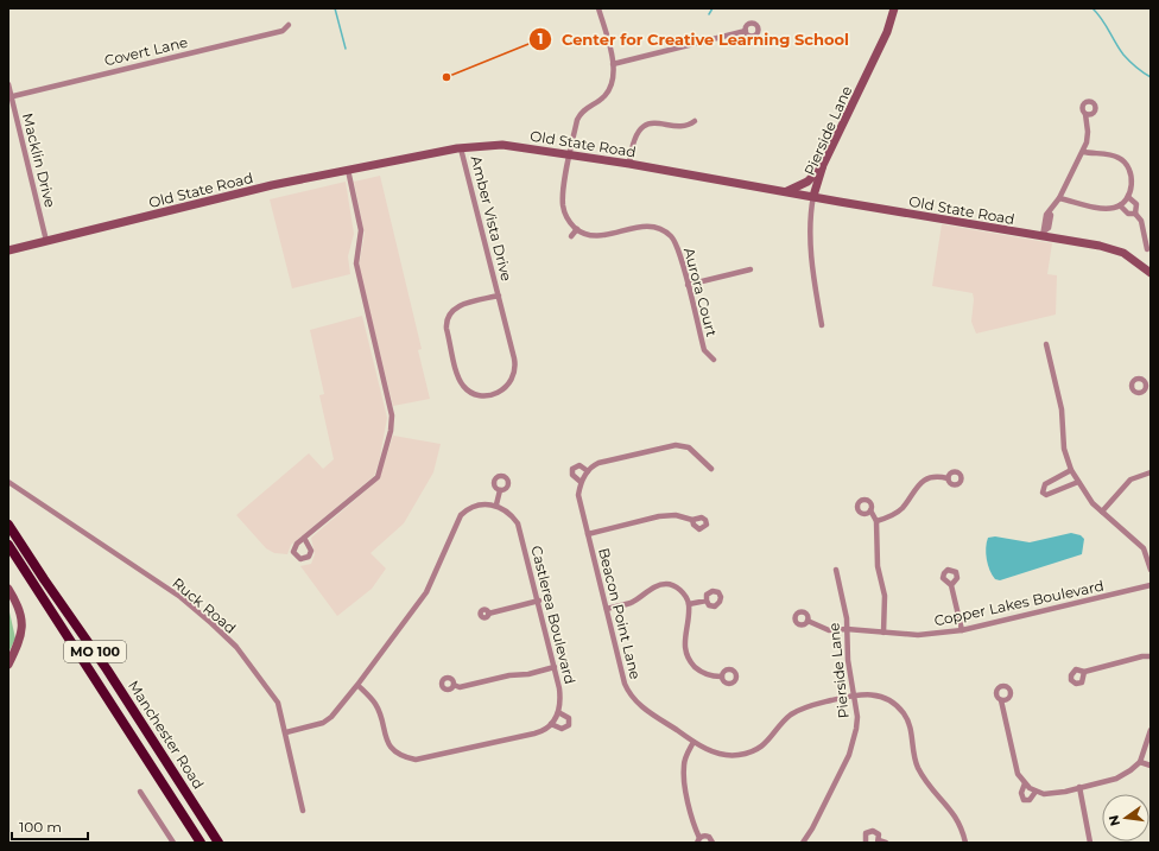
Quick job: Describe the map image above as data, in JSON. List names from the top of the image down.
{
  "streets": {
    "highway": ["MO 100", "Manchester Road"],
    "street": [
      "Covert Lane",
      "Pierside Lane",
      "Old State Road",
      "Macklin Drive",
      "Amber Vista Drive",
      "Aurora Court",
      "Copper Lakes Boulevard",
      "Ruck Road",
      "Beacon Point Lane",
      "Castlerea Boulevard"
    ]
  },
  "crossings": [
    ["Covert Lane", "Macklin Drive"],
    ["Pierside Lane", "Old State Road"],
    ["Pierside Lane", "Copper Lakes Boulevard"],
    ["Pierside Lane", "Beacon Point Lane"],
    ["Old State Road", "Macklin Drive"],
    ["Old State Road", "Amber Vista Drive"]
  ],
  "places": ["Center for Creative Learning School"],
  "scale_bar": "100 m",
  "north": "left"
}
